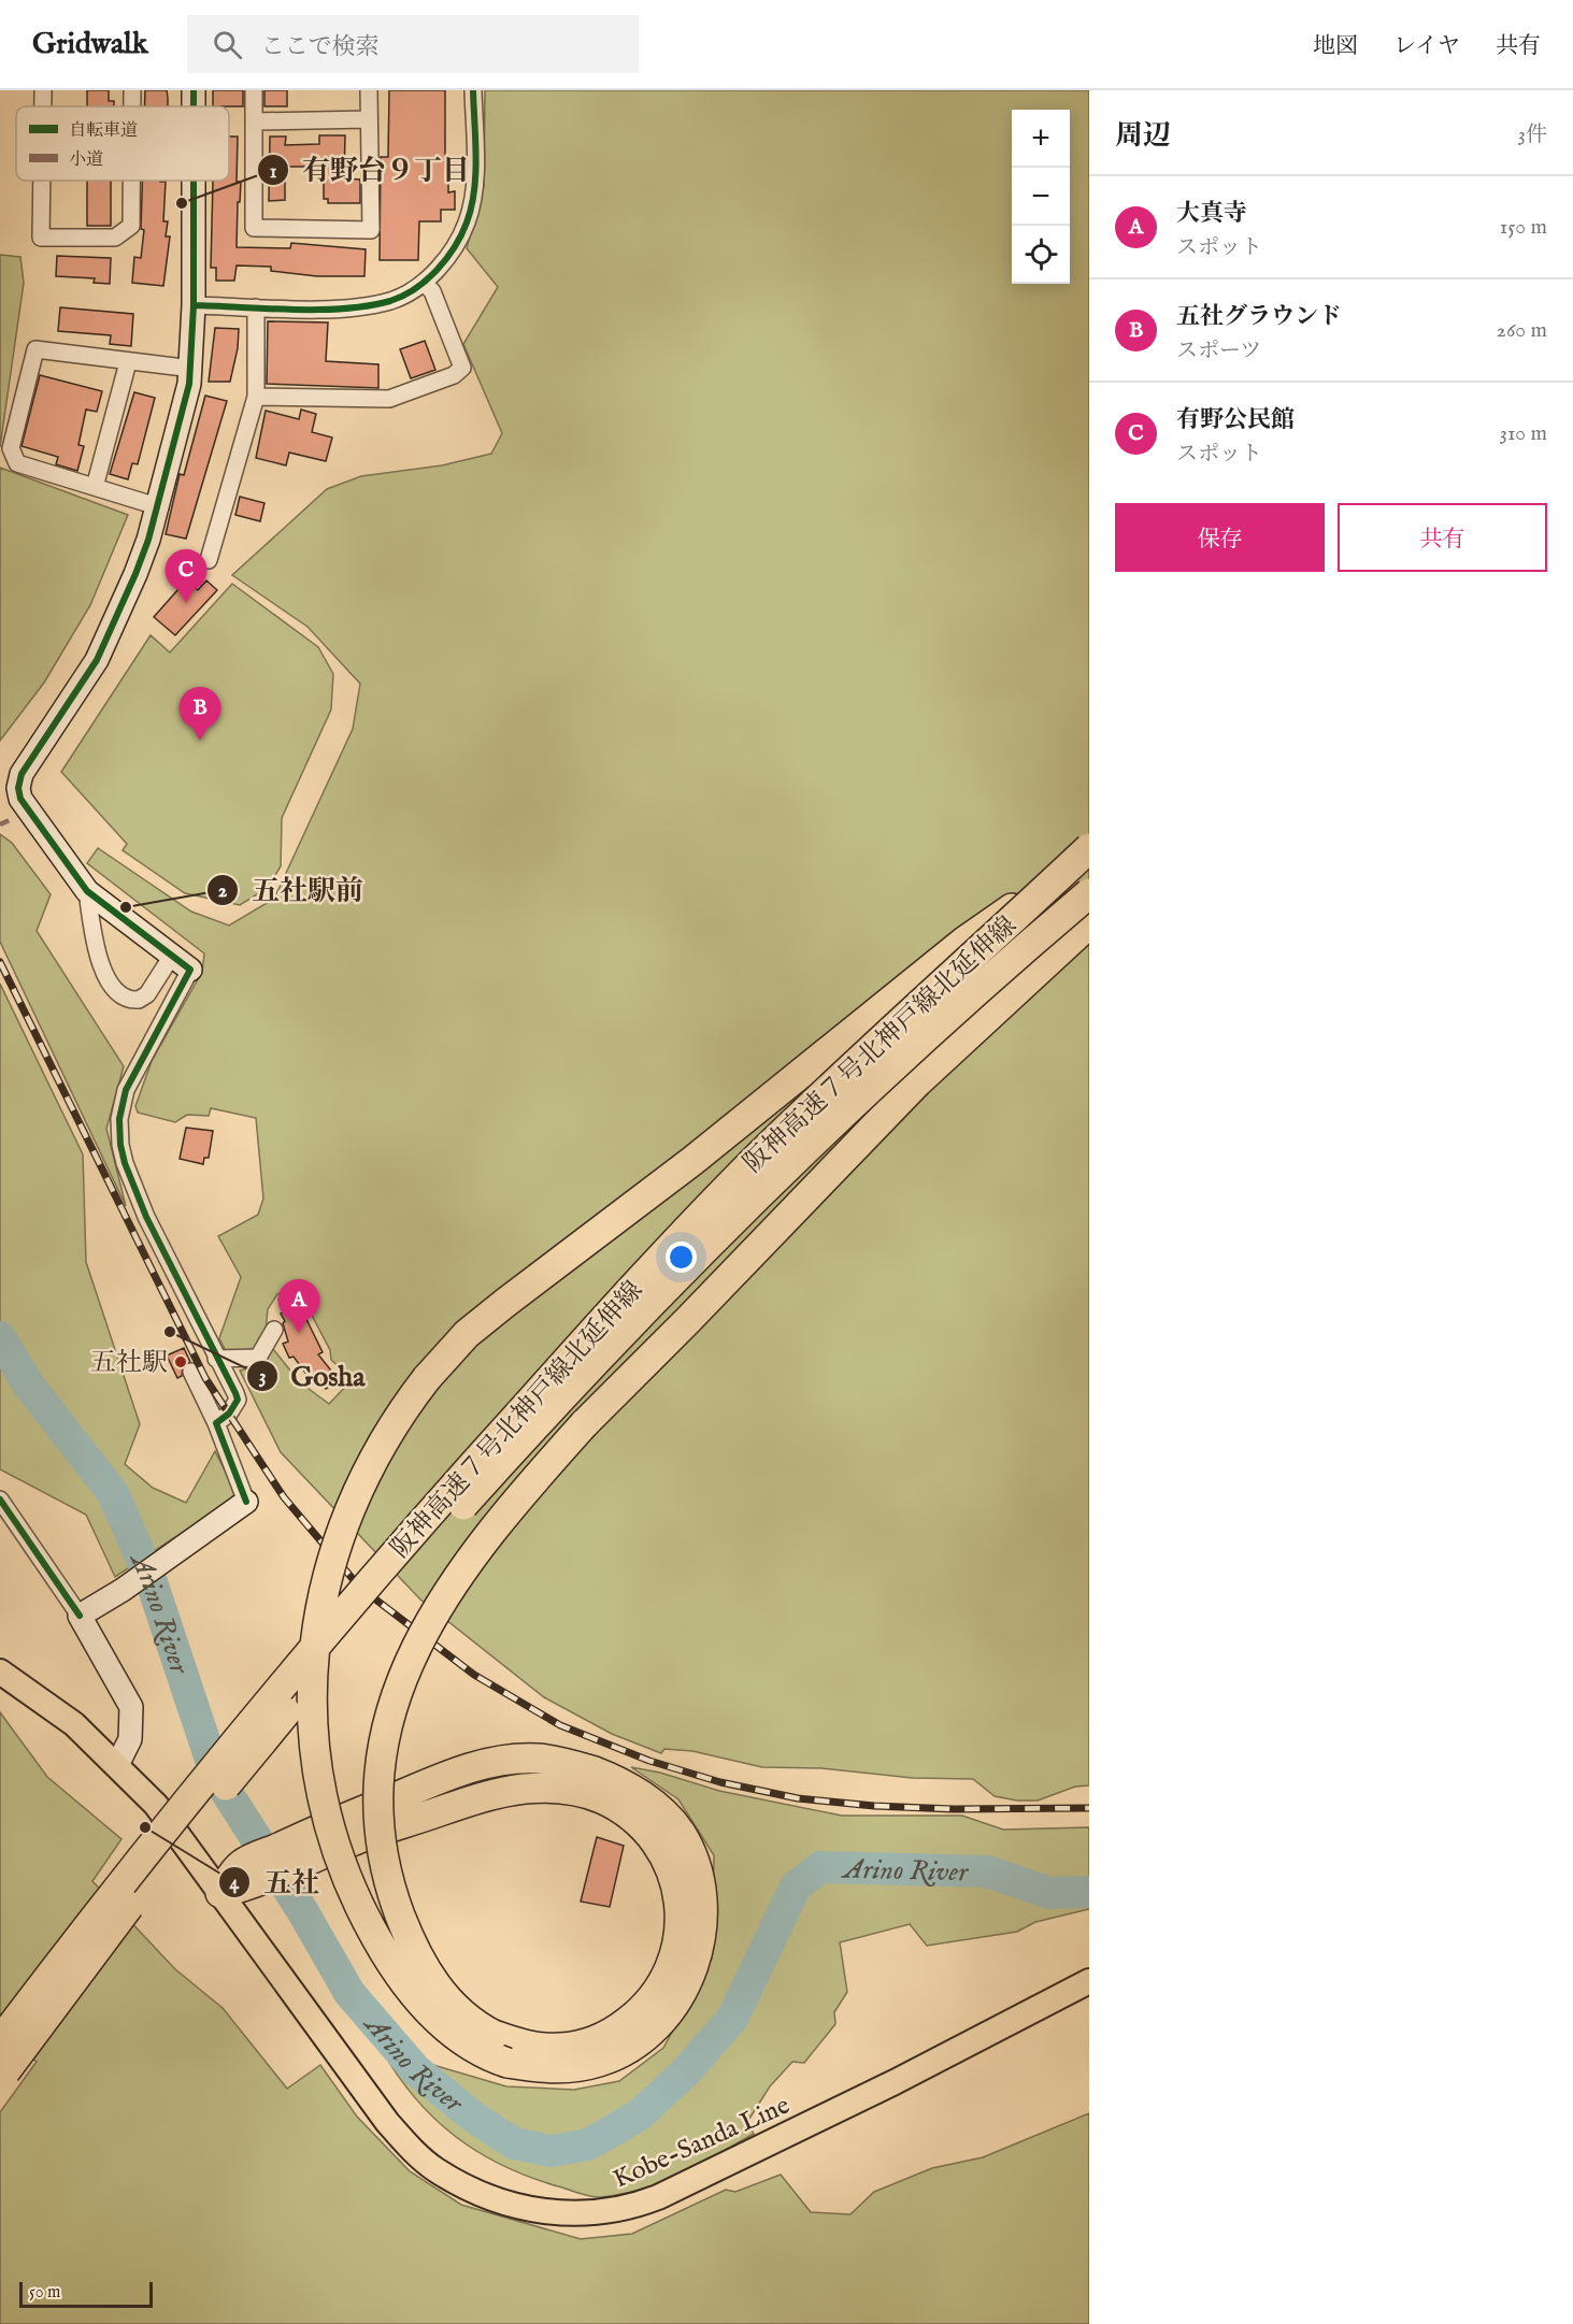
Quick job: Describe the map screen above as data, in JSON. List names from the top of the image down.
{
  "streets": {
    "highway": ["阪神高速７号北神戸線北延伸線"],
    "main road": ["Kobe-Sanda Line"]
  },
  "water": ["Arino River"],
  "places": [
    "有野台９丁目",
    "五社駅前",
    "Gosha",
    "五社駅",
    "五社"
  ],
  "legend": ["自転車道", "小道"],
  "scale_bar": "50 m",
  "page": {
    "header": "Gridwalk",
    "search": "ここで検索",
    "nav": ["地図", "レイヤ", "共有"],
    "heading": ["周辺", "3件"],
    "map_buttons": ["+", "−"],
    "list": [
      {
        "mark": "A",
        "name": "大真寺",
        "note": "スポット",
        "value": "150 m"
      },
      {
        "mark": "B",
        "name": "五社グラウンド",
        "note": "スポーツ",
        "value": "260 m"
      },
      {
        "mark": "C",
        "name": "有野公民館",
        "note": "スポット",
        "value": "310 m"
      }
    ],
    "buttons": ["保存", "共有"],
    "pins": ["C", "B", "A"],
    "scale": "50 m"
  }
}
